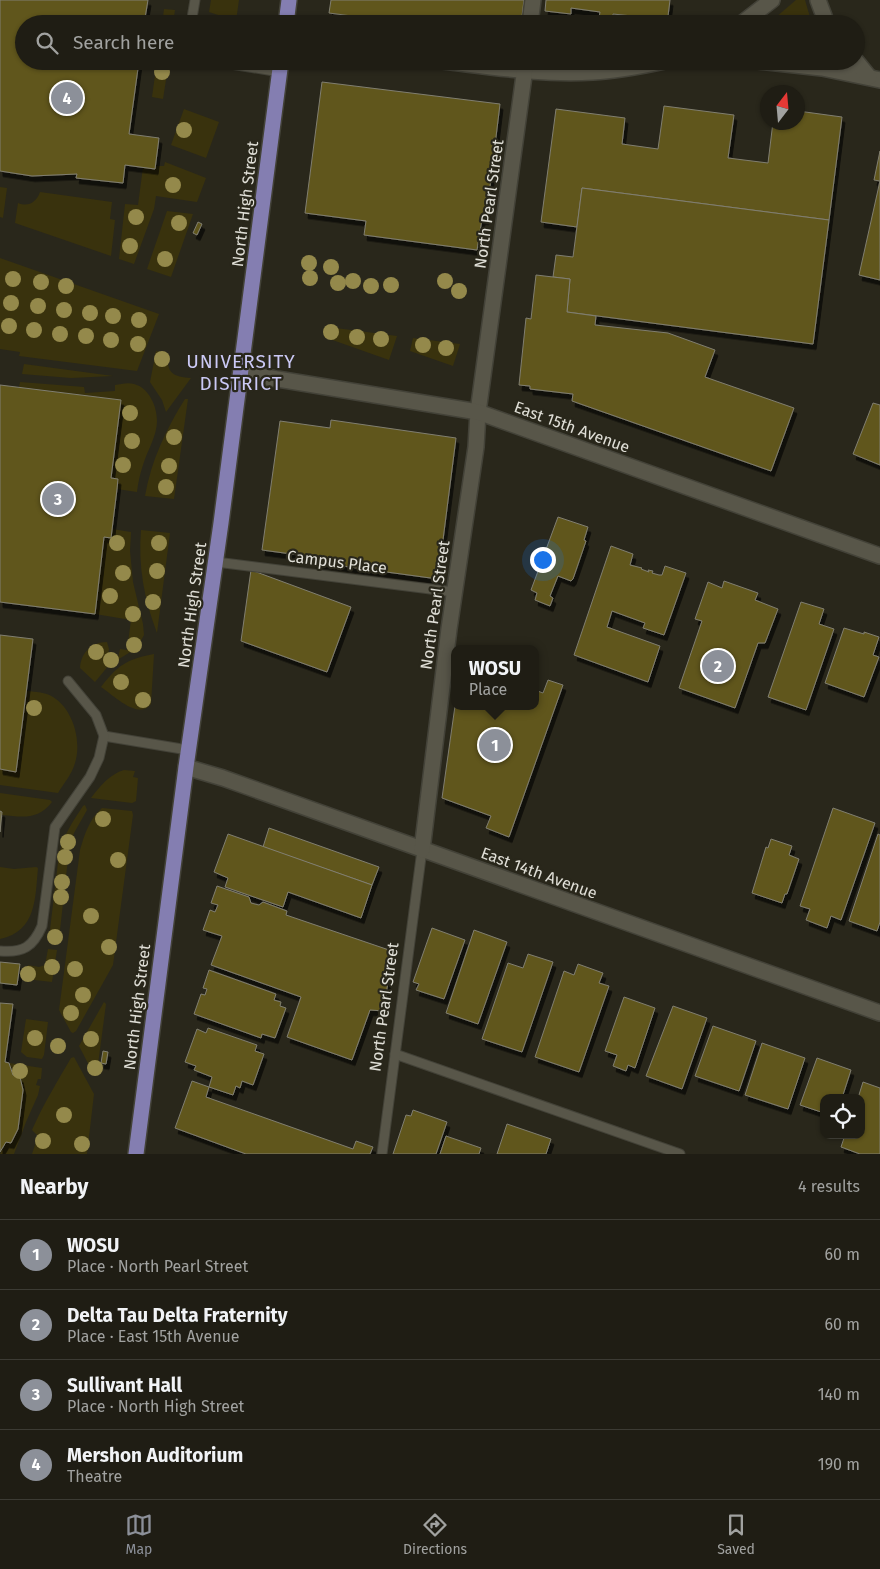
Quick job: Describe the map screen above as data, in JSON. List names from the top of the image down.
{
  "streets": {
    "main road": ["North High Street"],
    "street": ["North Pearl Street", "East 15th Avenue", "East 14th Avenue"],
    "lane": ["Campus Place"]
  },
  "crossings": [
    ["North High Street", "East 15th Avenue"],
    ["North High Street", "Campus Place"],
    ["North High Street", "East 14th Avenue"],
    ["North Pearl Street", "East 15th Avenue"],
    ["North Pearl Street", "Campus Place"],
    ["North Pearl Street", "East 14th Avenue"]
  ],
  "districts": ["UNIVERSITY DISTRICT"],
  "north": "top",
  "page": {
    "search": "Search here",
    "pins": [
      "4",
      "3",
      "2",
      "1"
    ],
    "popup": ["WOSU", "Place"],
    "heading": ["Nearby", "4 results"],
    "list": [
      {
        "mark": "1",
        "name": "WOSU",
        "note": "Place · North Pearl Street",
        "value": "60 m"
      },
      {
        "mark": "2",
        "name": "Delta Tau Delta Fraternity",
        "note": "Place · East 15th Avenue",
        "value": "60 m"
      },
      {
        "mark": "3",
        "name": "Sullivant Hall",
        "note": "Place · North High Street",
        "value": "140 m"
      },
      {
        "mark": "4",
        "name": "Mershon Auditorium",
        "note": "Theatre",
        "value": "190 m"
      }
    ],
    "nav": ["Map", "Directions", "Saved"]
  }
}
